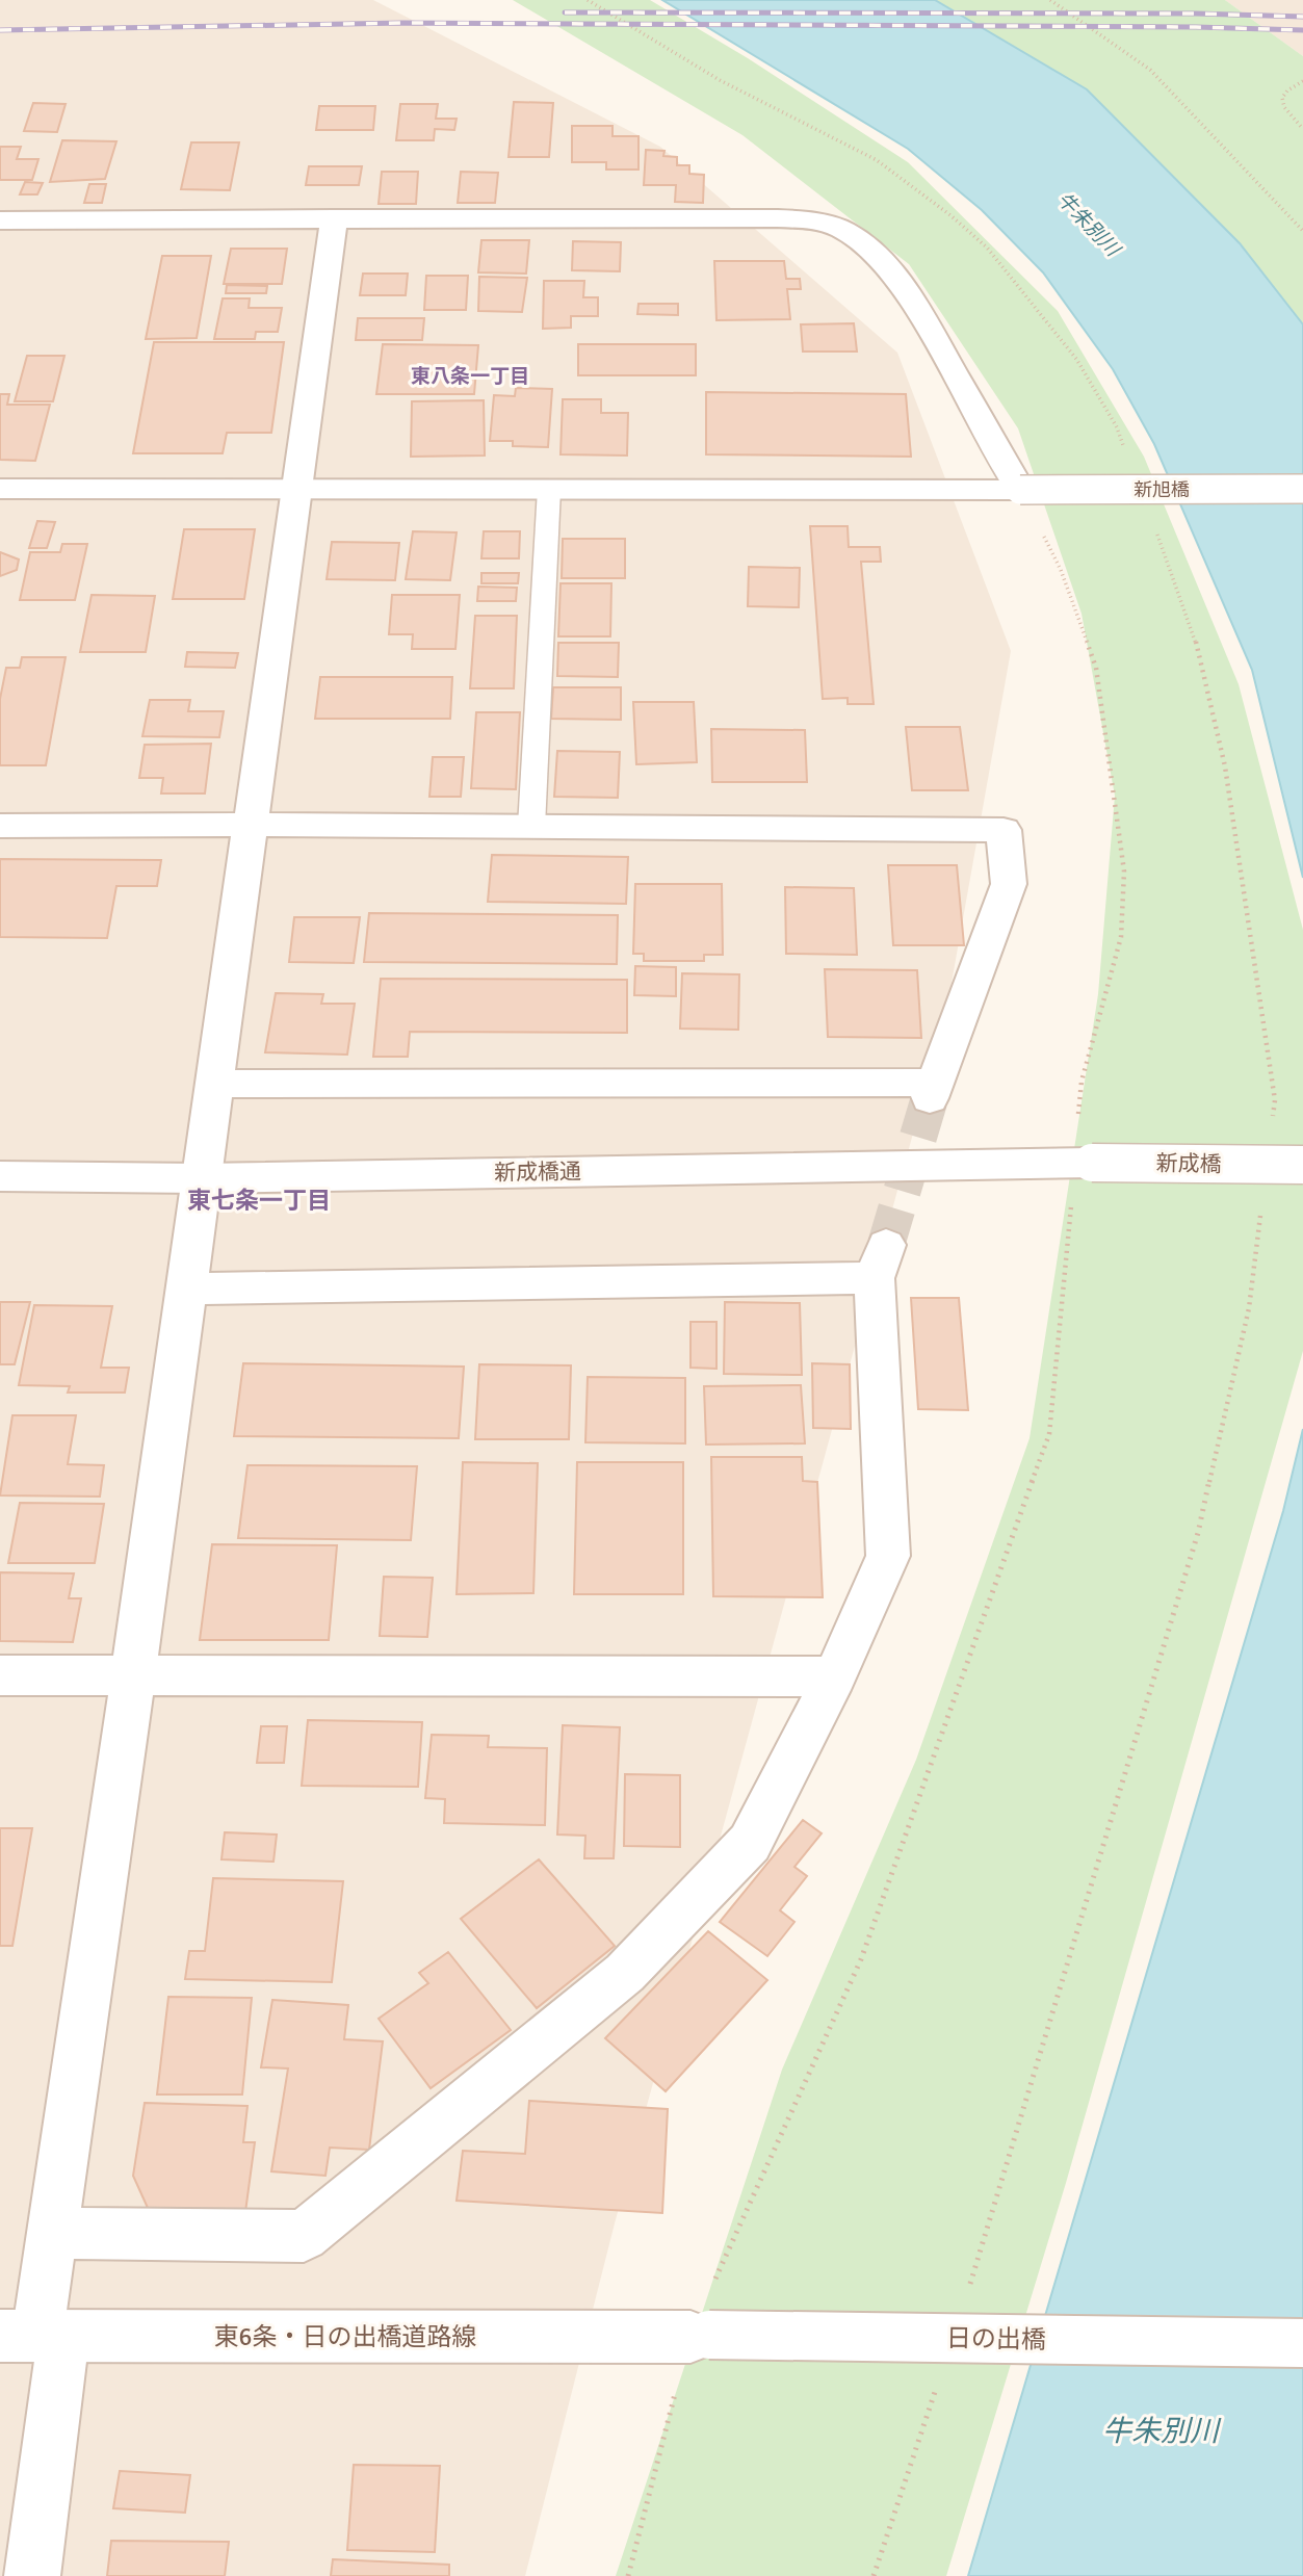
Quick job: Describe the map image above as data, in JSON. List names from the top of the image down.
{
  "streets": {
    "street": [
      "新旭橋",
      "新成橋",
      "新成橋通",
      "東6条・日の出橋道路線",
      "日の出橋"
    ]
  },
  "crossings": [
    ["新成橋", "新成橋通"],
    ["東6条・日の出橋道路線", "日の出橋"]
  ],
  "districts": ["東八条一丁目", "東七条一丁目"],
  "water": ["牛朱別川"]
}
